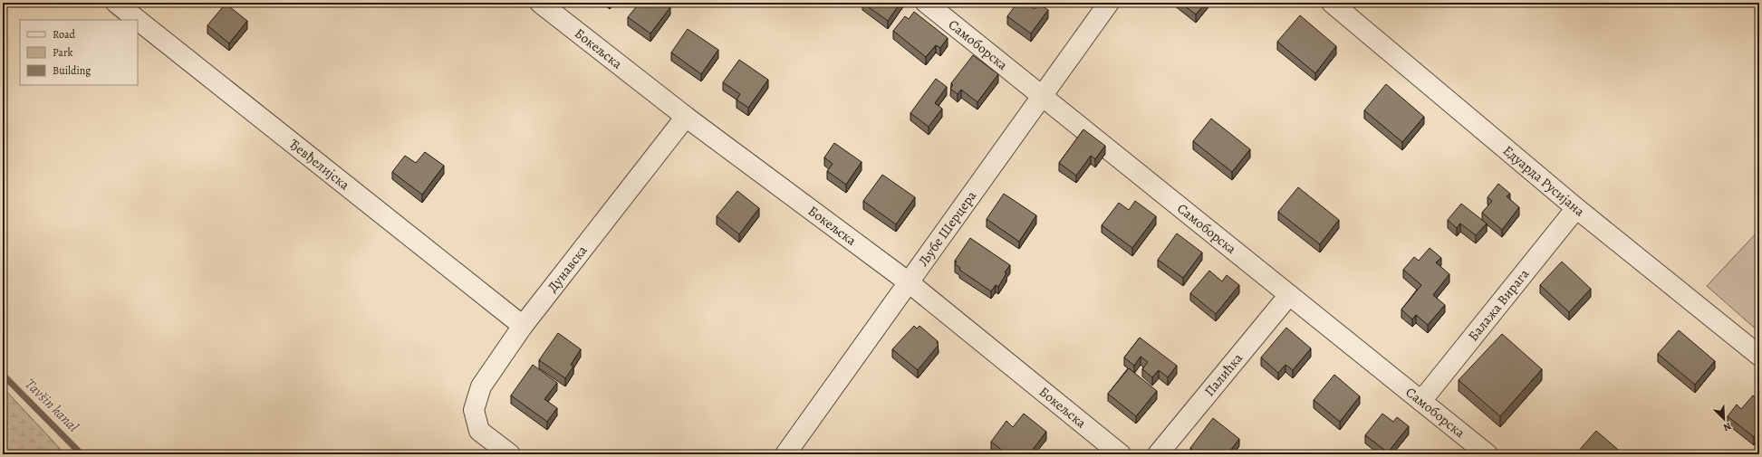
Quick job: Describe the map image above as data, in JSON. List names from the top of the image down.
{
  "streets": {
    "street": [
      "Самоборска",
      "Бокељска",
      "Ђевђелијска",
      "Едуарда Русијана",
      "Љубе Шерцера",
      "Дунавска",
      "Балажа Вирага",
      "Палићка"
    ]
  },
  "crossings": [
    ["Самоборска", "Љубе Шерцера"],
    ["Самоборска", "Балажа Вирага"],
    ["Самоборска", "Палићка"],
    ["Бокељска", "Љубе Шерцера"],
    ["Бокељска", "Дунавска"],
    ["Ђевђелијска", "Дунавска"],
    ["Едуарда Русијана", "Балажа Вирага"]
  ],
  "water": ["Tavšin kanal"],
  "legend": ["Road", "Park", "Building"],
  "north": "bottom right"
}
